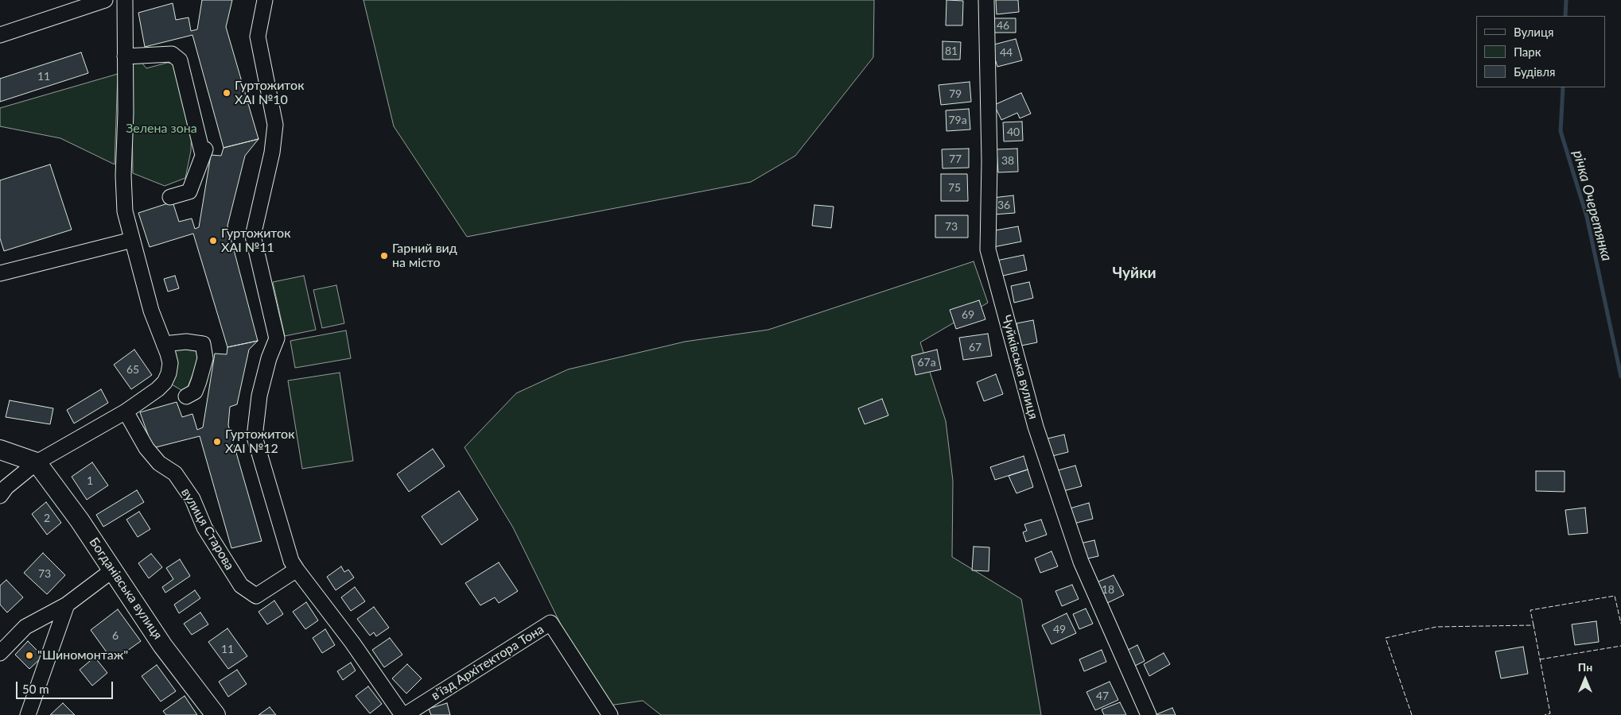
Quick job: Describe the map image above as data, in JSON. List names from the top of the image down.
{
  "streets": {
    "main road": ["Богданівська вулиця"],
    "street": ["Чуйківська вулиця", "вулиця Старова", "в’їзд Архітектора Тона"]
  },
  "districts": ["Чуйки"],
  "water": ["річка Очеретянка"],
  "parks": ["Зелена зона"],
  "places": [
    "Гуртожиток ХАІ №10",
    "Гуртожиток ХАІ №11",
    "Гарний вид на місто",
    "Гуртожиток ХАІ №12",
    "\"Шиномонтаж\""
  ],
  "house_numbers": [
    "46",
    "81",
    "44",
    "11",
    "79",
    "79а",
    "40",
    "77",
    "38",
    "75",
    "36",
    "73",
    "69",
    "67",
    "67а",
    "65",
    "1",
    "2",
    "73",
    "18",
    "49",
    "6",
    "11",
    "47"
  ],
  "legend": ["Вулиця", "Парк", "Будівля"],
  "scale_bar": "50 m",
  "north": "top"
}
